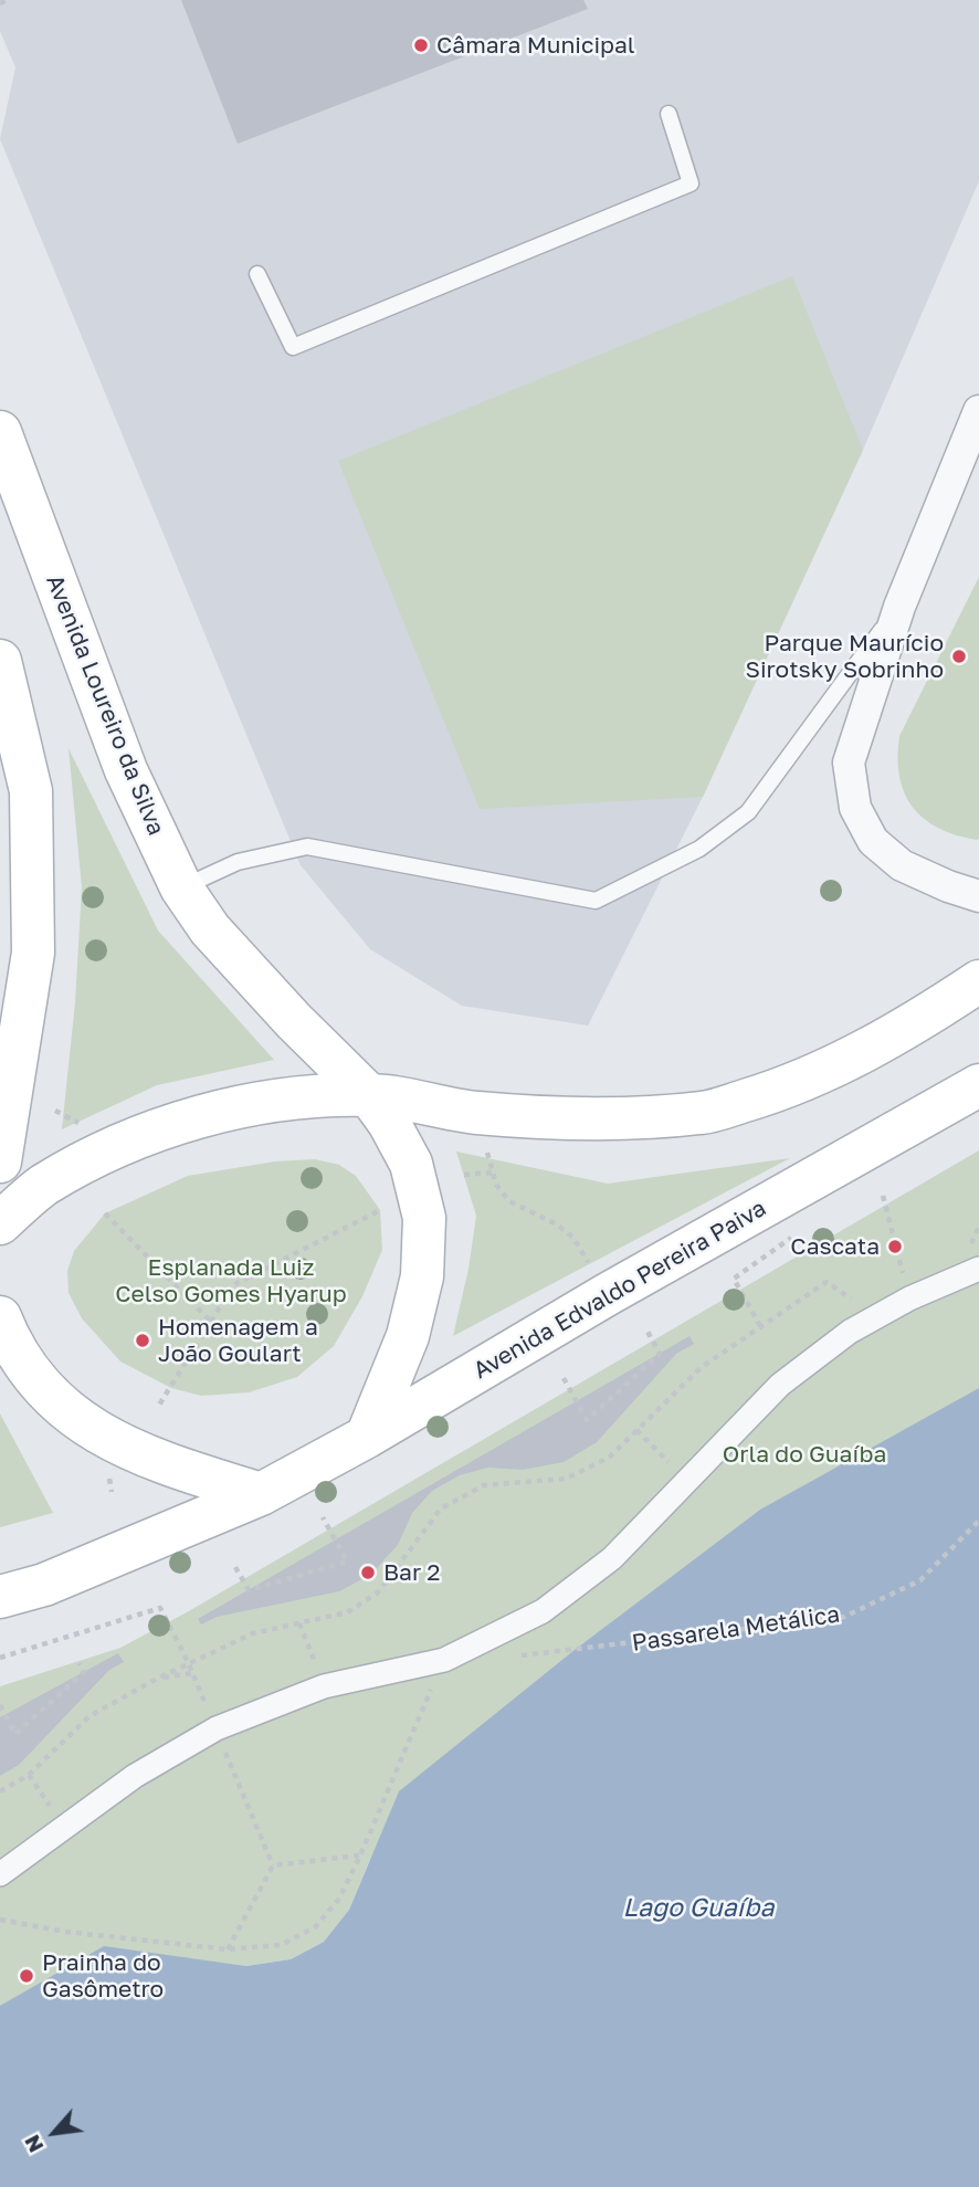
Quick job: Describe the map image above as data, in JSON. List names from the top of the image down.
{
  "streets": {
    "main road": ["Avenida Loureiro da Silva", "Avenida Edvaldo Pereira Paiva"],
    "path": ["Passarela Metálica"]
  },
  "crossings": [
    ["Avenida Loureiro da Silva", "Avenida Edvaldo Pereira Paiva"]
  ],
  "water": ["Lago Guaíba"],
  "parks": ["Esplanada Luiz Celso Gomes Hyarup", "Orla do Guaíba"],
  "places": [
    "Câmara Municipal",
    "Parque Maurício Sirotsky Sobrinho",
    "Cascata",
    "Homenagem a João Goulart",
    "Bar 2",
    "Prainha do Gasômetro"
  ],
  "north": "bottom left"
}
